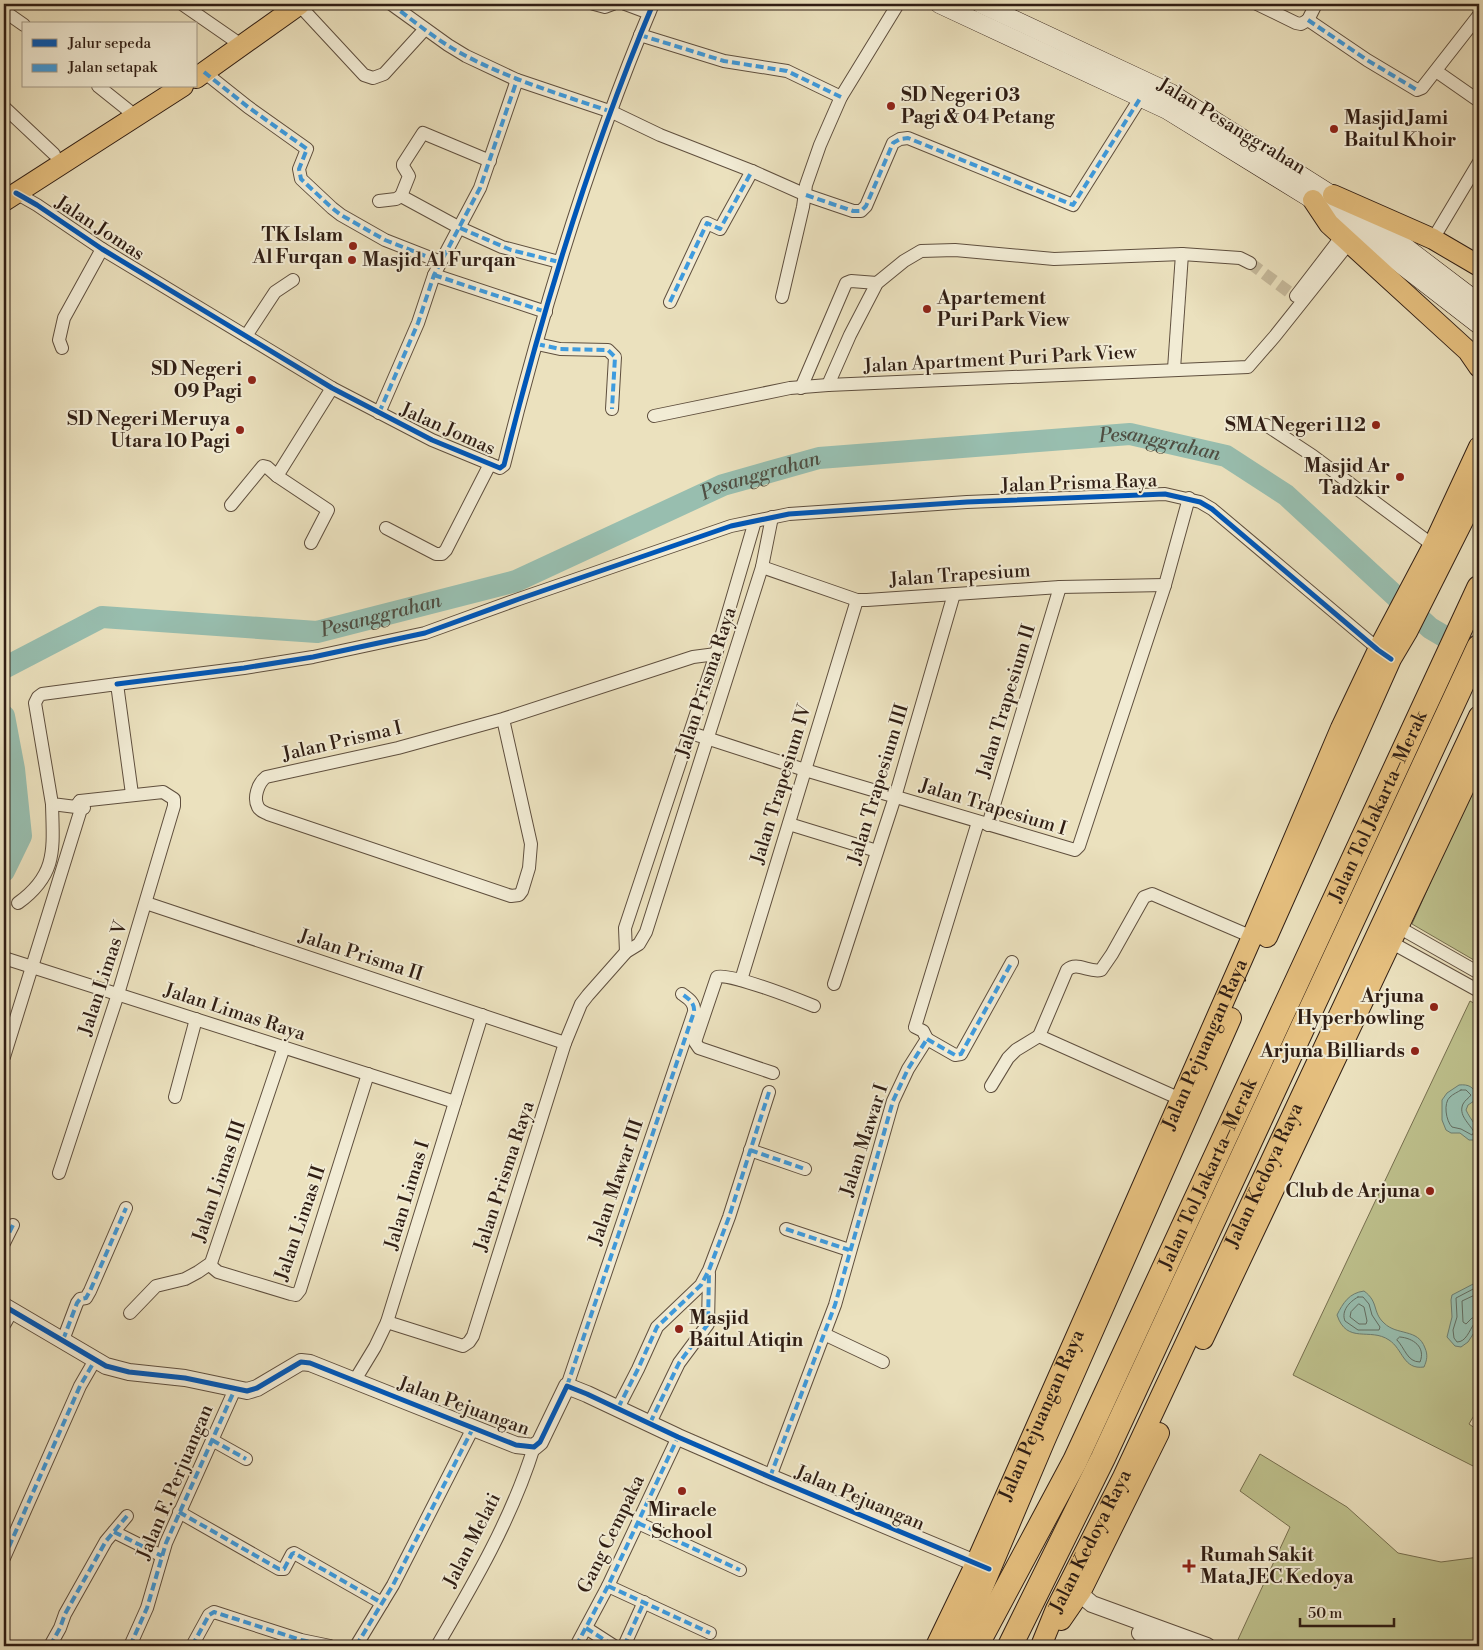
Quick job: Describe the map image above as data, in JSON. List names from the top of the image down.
{
  "streets": {
    "highway": ["Jalan Tol Jakarta–Merak"],
    "main road": ["Jalan Pesanggrahan", "Jalan Pejuangan Raya", "Jalan Kedoya Raya"],
    "street": [
      "Jalan Jomas",
      "Jalan Apartment Puri Park View",
      "Jalan Prisma Raya",
      "Jalan Trapesium",
      "Jalan Trapesium II",
      "Jalan Prisma I",
      "Jalan Trapesium IV",
      "Jalan Trapesium III",
      "Jalan Trapesium I",
      "Jalan Prisma II",
      "Jalan Limas V",
      "Jalan Limas Raya",
      "Jalan Mawar I",
      "Jalan Limas III",
      "Jalan Mawar III",
      "Jalan Limas I",
      "Jalan Limas II",
      "Jalan Pejuangan",
      "Jalan F. Perjuangan",
      "Gang Cempaka",
      "Jalan Melati"
    ]
  },
  "crossings": [
    ["Jalan Pesanggrahan", "Jalan Apartment Puri Park View"],
    ["Jalan Prisma Raya", "Jalan Trapesium"],
    ["Jalan Prisma Raya", "Jalan Prisma I"],
    ["Jalan Prisma Raya", "Jalan Trapesium I"],
    ["Jalan Prisma Raya", "Jalan Prisma II"],
    ["Jalan Prisma Raya", "Jalan Pejuangan Raya"],
    ["Jalan Prisma Raya", "Jalan Limas I"],
    ["Jalan Trapesium", "Jalan Trapesium II"],
    ["Jalan Trapesium", "Jalan Trapesium IV"],
    ["Jalan Trapesium", "Jalan Trapesium III"],
    ["Jalan Trapesium", "Jalan Trapesium I"],
    ["Jalan Trapesium II", "Jalan Trapesium I"],
    ["Jalan Trapesium IV", "Jalan Trapesium I"],
    ["Jalan Trapesium III", "Jalan Trapesium I"],
    ["Jalan Prisma II", "Jalan Limas V"],
    ["Jalan Prisma II", "Jalan Limas I"],
    ["Jalan Limas V", "Jalan Limas Raya"],
    ["Jalan Limas Raya", "Jalan Limas III"],
    ["Jalan Limas Raya", "Jalan Limas I"],
    ["Jalan Limas Raya", "Jalan Limas II"],
    ["Jalan Pejuangan Raya", "Jalan Pejuangan"],
    ["Jalan Mawar I", "Jalan Pejuangan"],
    ["Jalan Limas III", "Jalan Limas II"],
    ["Jalan Mawar III", "Jalan Pejuangan"],
    ["Jalan Limas I", "Jalan Pejuangan"],
    ["Jalan Pejuangan", "Jalan F. Perjuangan"],
    ["Jalan Pejuangan", "Gang Cempaka"],
    ["Jalan Pejuangan", "Jalan Melati"]
  ],
  "water": ["Pesanggrahan"],
  "places": {
    "other": [
      "SD Negeri 03 Pagi & 04 Petang",
      "Masjid Jami Baitul Khoir",
      "TK Islam Al Furqan",
      "Masjid Al Furqan",
      "Apartement Puri Park View",
      "SD Negeri 09 Pagi",
      "SMA Negeri 112",
      "SD Negeri Meruya Utara 10 Pagi",
      "Masjid Ar Tadzkir",
      "Arjuna Hyperbowling",
      "Arjuna Billiards",
      "Club de Arjuna",
      "Masjid Baitul Atiqin",
      "Miracle School"
    ],
    "health": ["Rumah Sakit Mata JEC Kedoya"]
  },
  "legend": ["Jalur sepeda", "Jalan setapak"],
  "scale_bar": "50 m"
}
